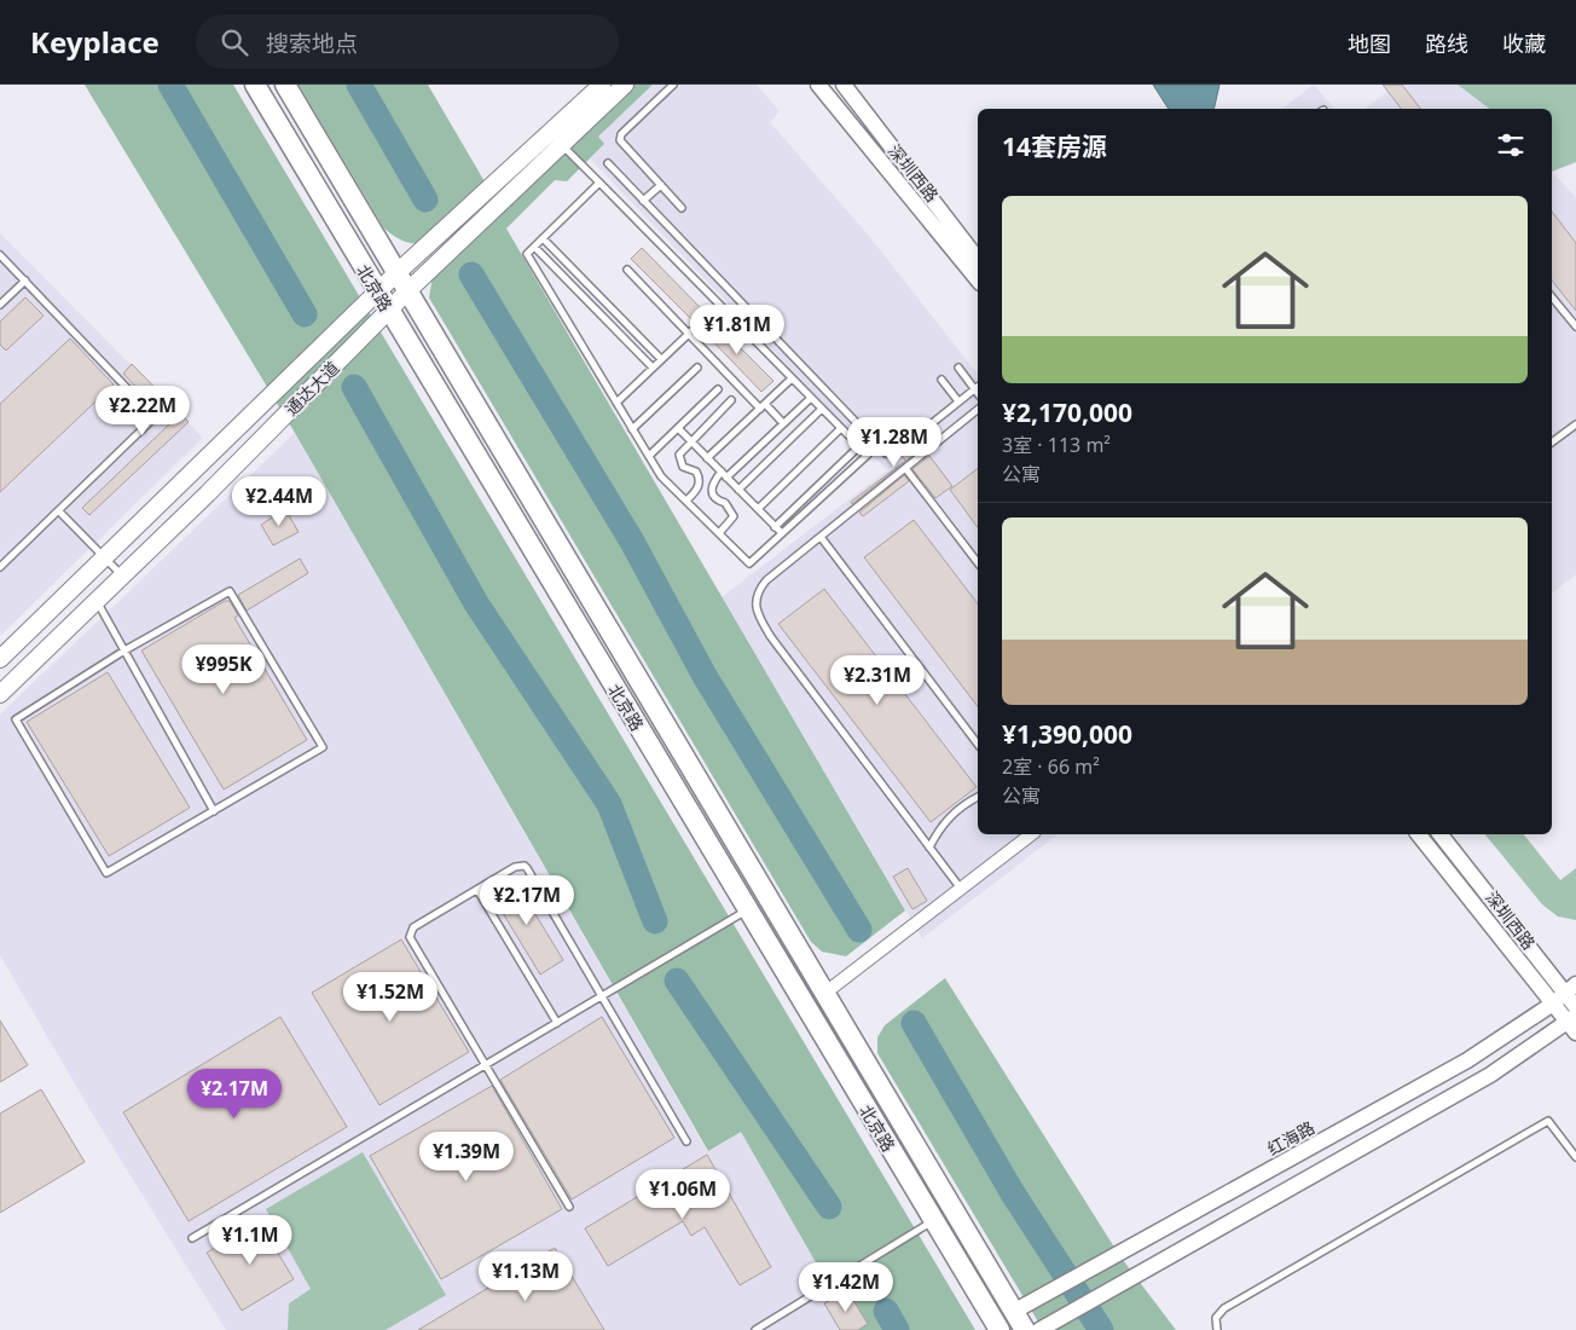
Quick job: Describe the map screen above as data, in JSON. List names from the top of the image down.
{
  "streets": {
    "main road": ["北京路", "通达大道"],
    "street": ["深圳西路", "红海路"]
  },
  "crossings": [
    ["深圳西路", "红海路"],
    ["北京路", "通达大道"],
    ["北京路", "红海路"]
  ],
  "page": {
    "header": "Keyplace",
    "search": "搜索地点",
    "nav": ["地图", "路线", "收藏"],
    "heading": "14套房源",
    "list": [
      {
        "name": "¥2,170,000",
        "note": "3室 · 113 m² · 公寓"
      },
      {
        "name": "¥1,390,000",
        "note": "2室 · 66 m² · 公寓"
      }
    ],
    "price": [
      "¥1.81M",
      "¥2.22M",
      "¥1.28M",
      "¥2.44M",
      "¥995K",
      "¥2.31M",
      "¥2.17M",
      "¥1.52M",
      "¥2.17M",
      "¥1.39M",
      "¥1.06M",
      "¥1.1M",
      "¥1.13M",
      "¥1.42M"
    ]
  }
}
